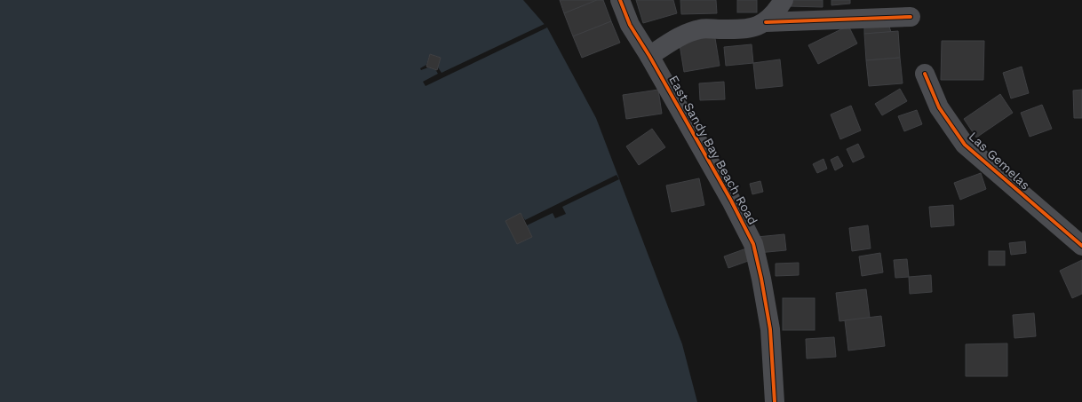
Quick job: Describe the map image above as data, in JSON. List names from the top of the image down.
{
  "streets": {
    "street": ["East Sandy Bay Beach Road", "Las Gemelas"]
  }
}
